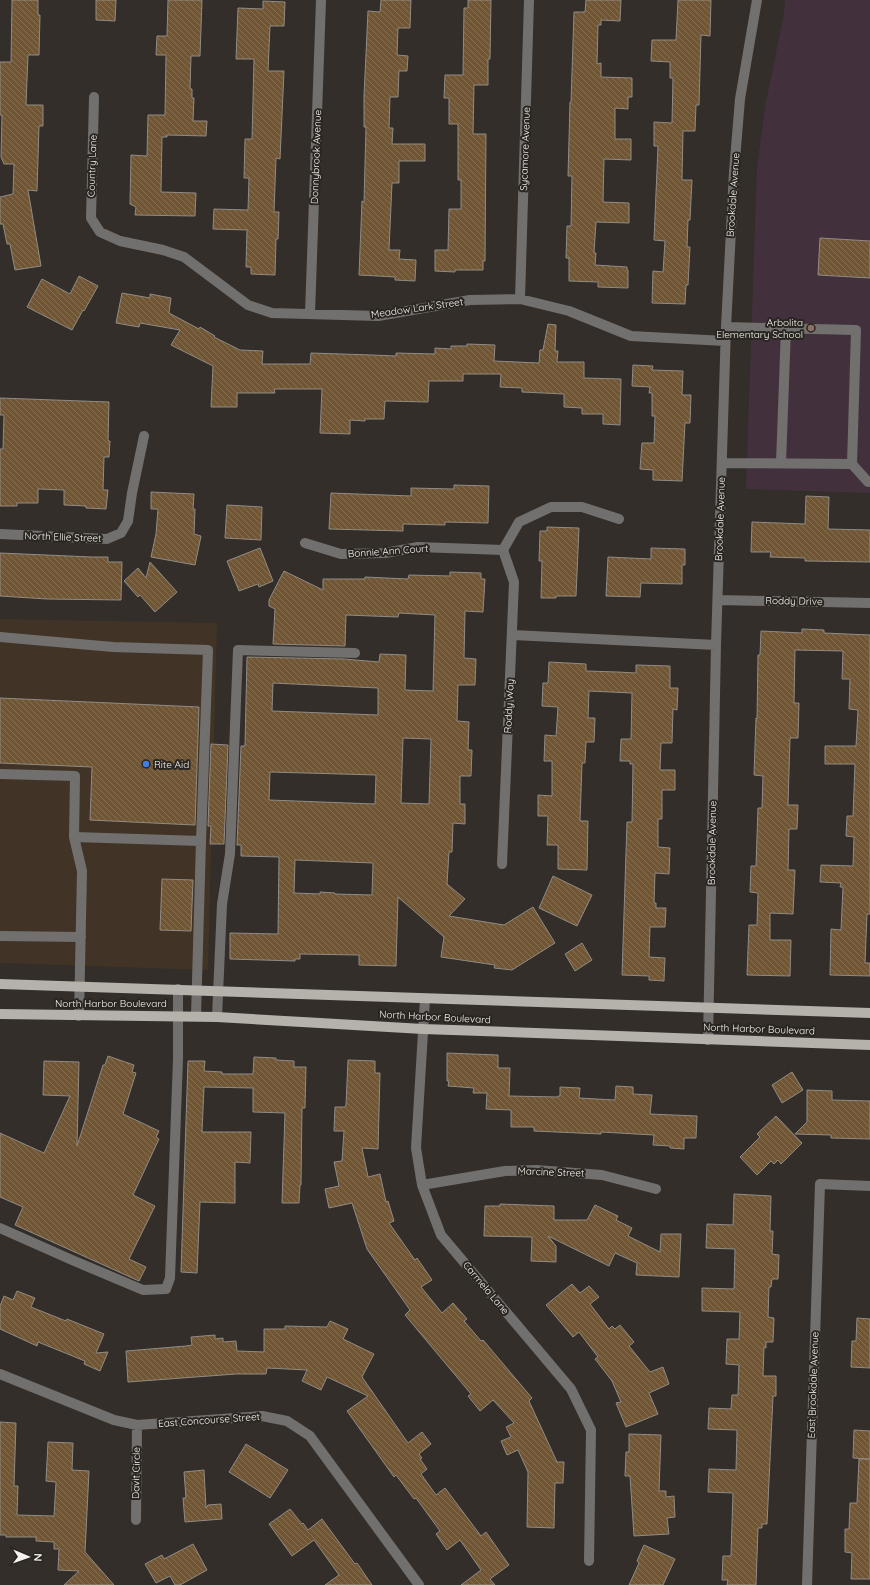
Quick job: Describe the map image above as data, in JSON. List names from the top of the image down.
{
  "streets": {
    "main road": ["North Harbor Boulevard"],
    "street": [
      "Sycamore Avenue",
      "Donnybrook Avenue",
      "Country Lane",
      "Brookdale Avenue",
      "Meadow Lark Street",
      "North Ellie Street",
      "Bonnie Ann Court",
      "Roddy Drive",
      "Roddy Way",
      "Marcine Street",
      "Carmela Lane",
      "East Brookdale Avenue",
      "East Concourse Street",
      "Davit Circle"
    ]
  },
  "crossings": [
    ["Sycamore Avenue", "Meadow Lark Street"],
    ["Donnybrook Avenue", "Meadow Lark Street"],
    ["Country Lane", "Meadow Lark Street"],
    ["Brookdale Avenue", "Meadow Lark Street"],
    ["Brookdale Avenue", "Roddy Drive"],
    ["Brookdale Avenue", "North Harbor Boulevard"],
    ["Bonnie Ann Court", "Roddy Way"],
    ["North Harbor Boulevard", "Carmela Lane"],
    ["Marcine Street", "Carmela Lane"],
    ["East Concourse Street", "Davit Circle"]
  ],
  "places": ["Arbolita Elementary School", "Rite Aid"],
  "north": "right"
}
